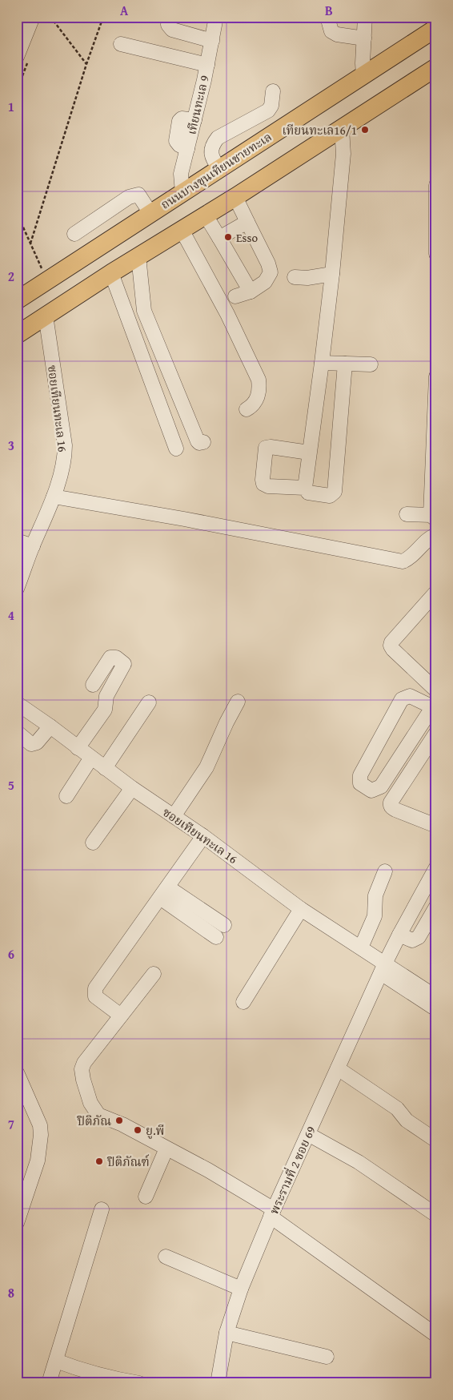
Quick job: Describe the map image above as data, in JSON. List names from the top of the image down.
{
  "streets": {
    "main road": ["ถนนบางขุนเทียนชายทะเล"],
    "street": ["เทียนทะเล 9", "ซอยเทียนทะเล 16", "พระรามที่ 2 ซอย 69"]
  },
  "crossings": [
    ["เทียนทะเล 9", "ถนนบางขุนเทียนชายทะเล"],
    ["ซอยเทียนทะเล 16", "พระรามที่ 2 ซอย 69"]
  ],
  "places": [
    "เทียนทะเล16/1",
    "Esso",
    "ปิติภัณ",
    "ยู.พี",
    "ปิติภัณฑ์"
  ],
  "grid": {
    "columns": ["A", "B"],
    "rows": [
      "1",
      "2",
      "3",
      "4",
      "5",
      "6",
      "7",
      "8"
    ]
  }
}
